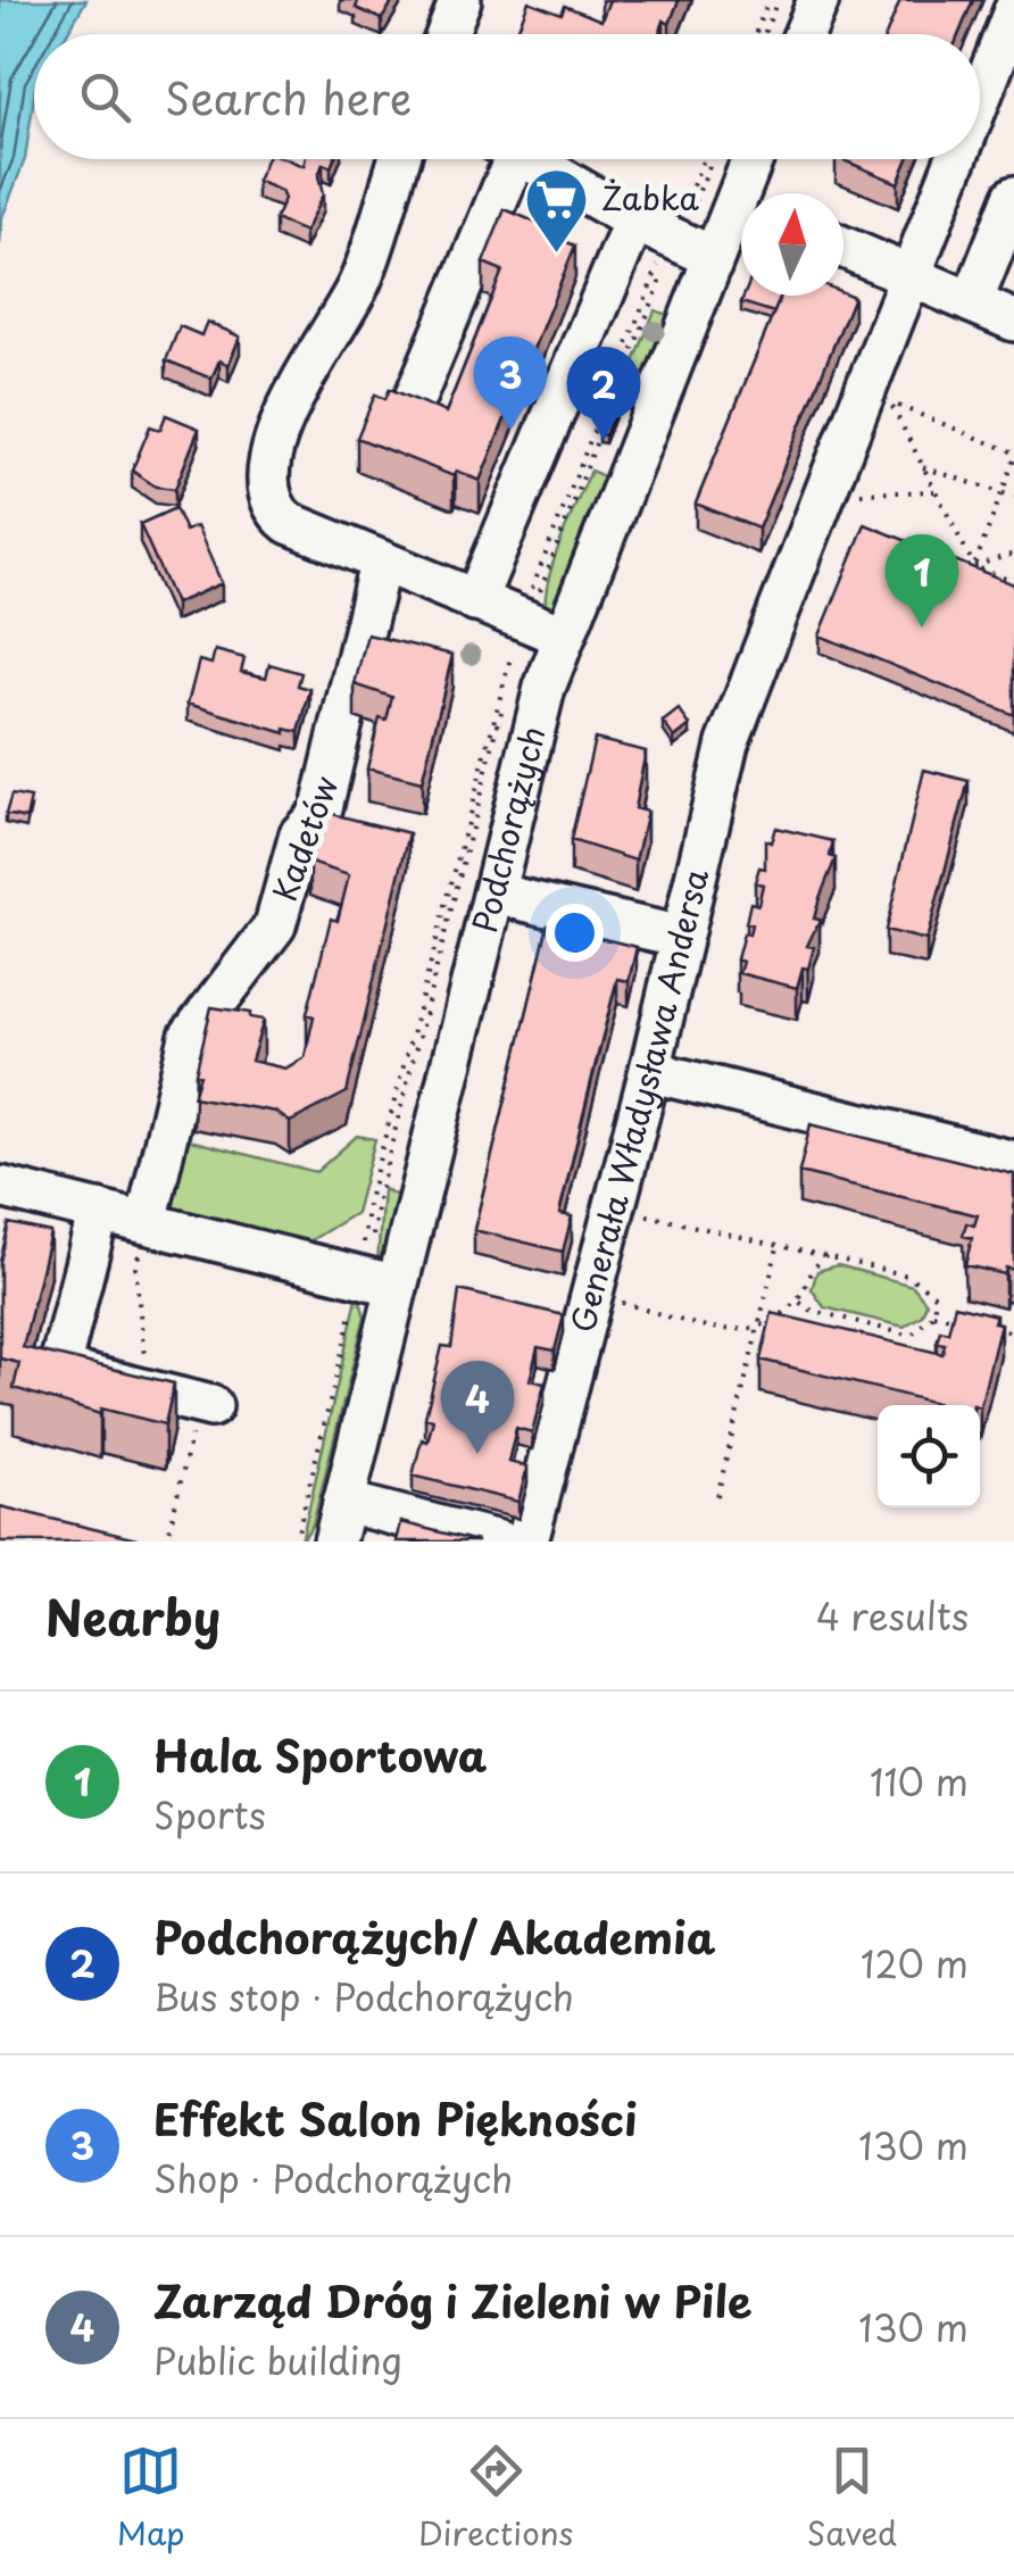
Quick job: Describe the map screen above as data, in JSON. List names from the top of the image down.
{
  "streets": {
    "street": ["Podchorążych", "Kadetów", "Generała Władysława Andersa"]
  },
  "places": {
    "supermarket": ["Żabka"]
  },
  "north": "top",
  "page": {
    "search": "Search here",
    "pins": [
      "3",
      "2",
      "1",
      "4"
    ],
    "heading": ["Nearby", "4 results"],
    "list": [
      {
        "mark": "1",
        "name": "Hala Sportowa",
        "note": "Sports",
        "value": "110 m"
      },
      {
        "mark": "2",
        "name": "Podchorążych/ Akademia",
        "note": "Bus stop · Podchorążych",
        "value": "120 m"
      },
      {
        "mark": "3",
        "name": "Effekt Salon Piękności",
        "note": "Shop · Podchorążych",
        "value": "130 m"
      },
      {
        "mark": "4",
        "name": "Zarząd Dróg i Zieleni w Pile",
        "note": "Public building",
        "value": "130 m"
      }
    ],
    "nav": ["Map", "Directions", "Saved"]
  }
}
